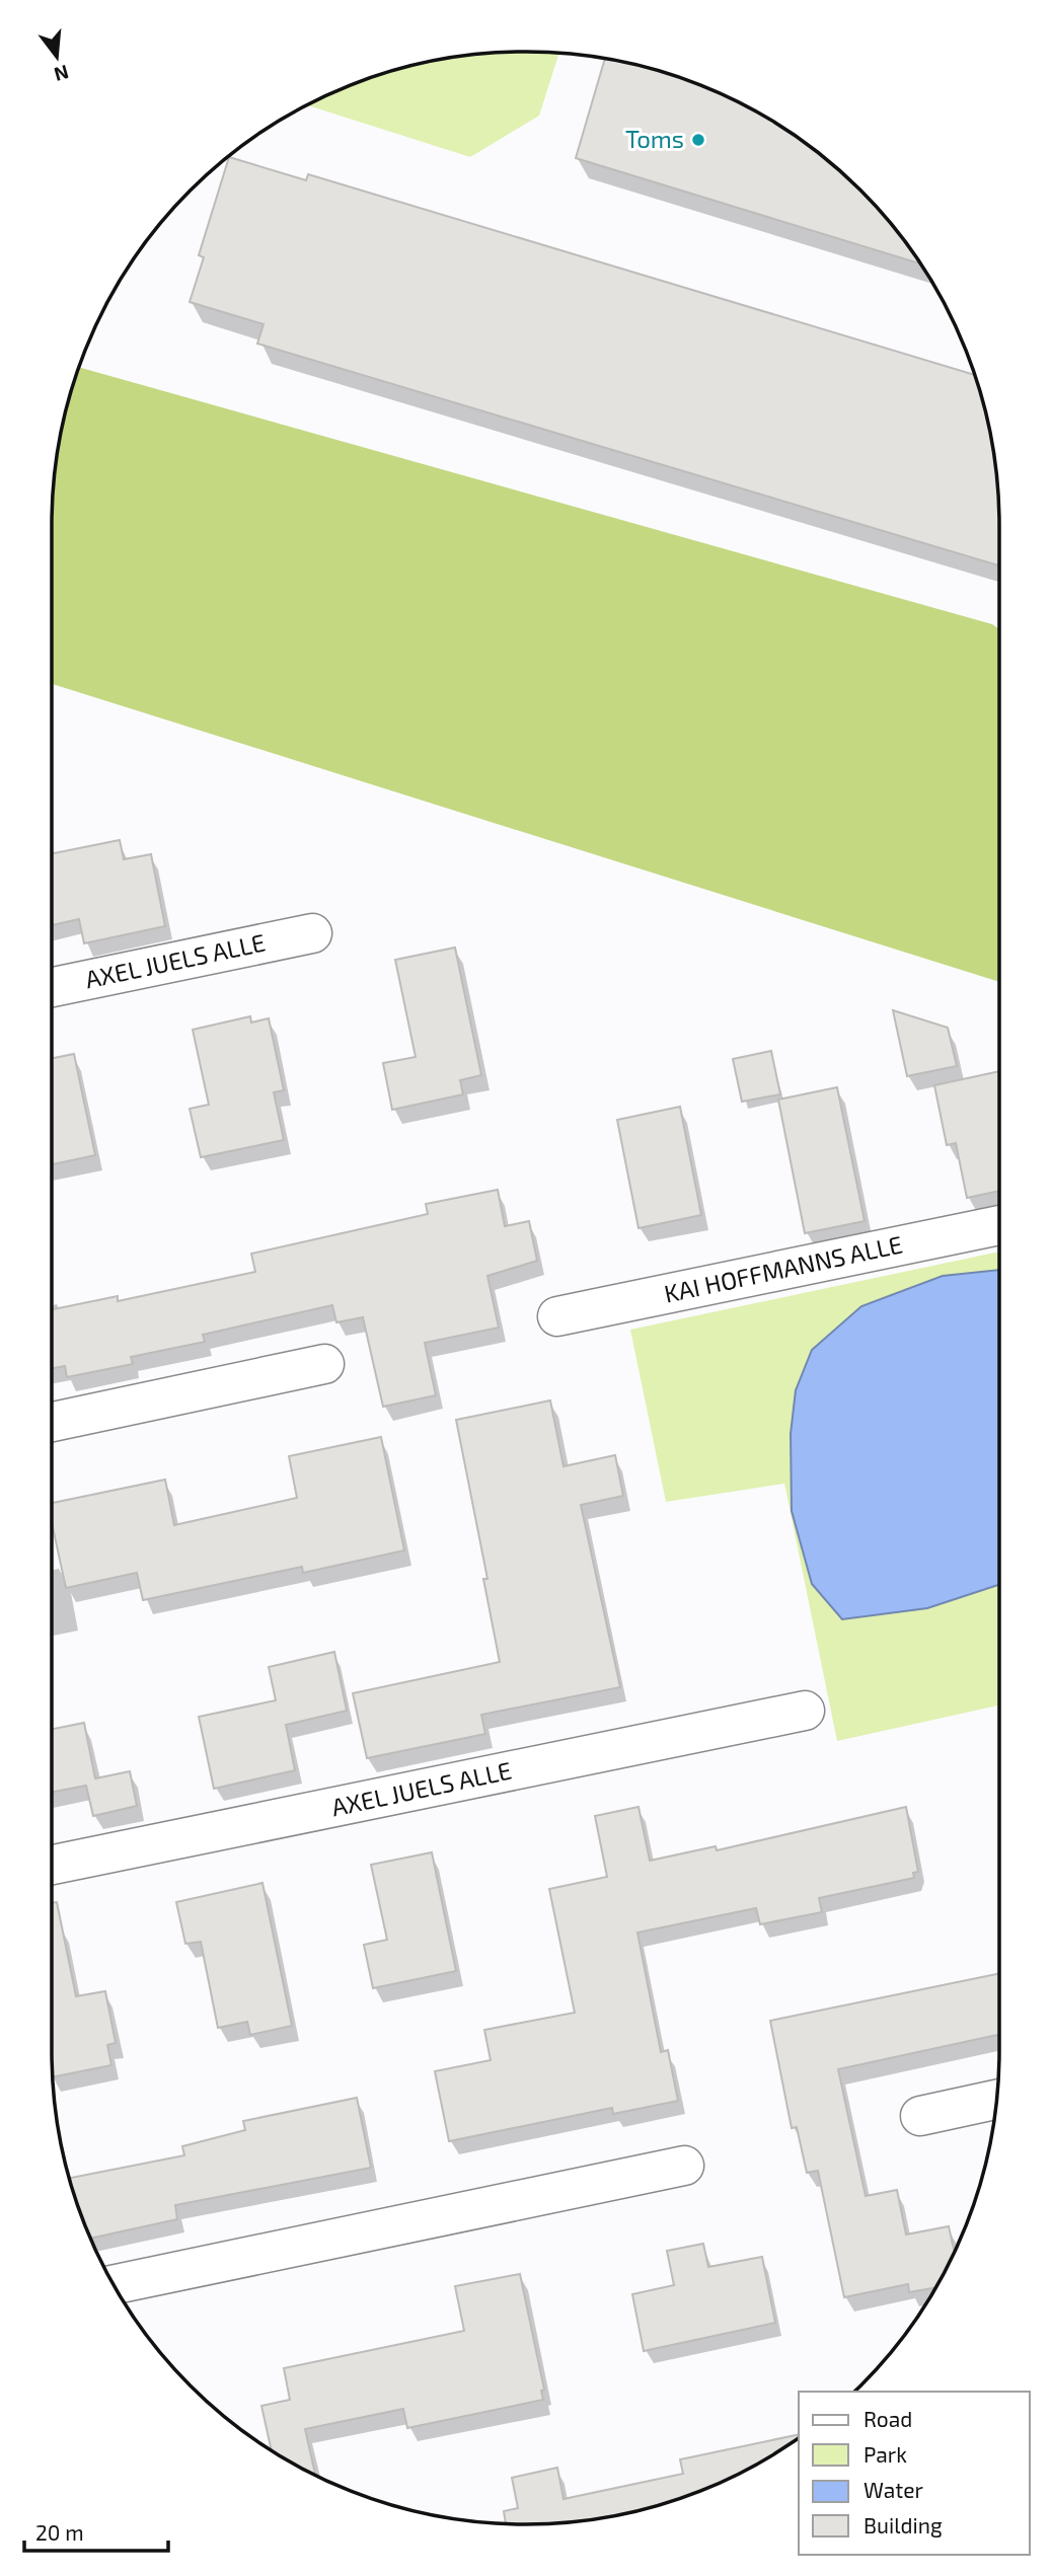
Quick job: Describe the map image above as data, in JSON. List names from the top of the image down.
{
  "streets": {
    "street": ["AXEL JUELS ALLE", "KAI HOFFMANNS ALLE"]
  },
  "places": ["Toms"],
  "legend": [
    "Road",
    "Park",
    "Water",
    "Building"
  ],
  "scale_bar": "20 m",
  "north": "bottom"
}
